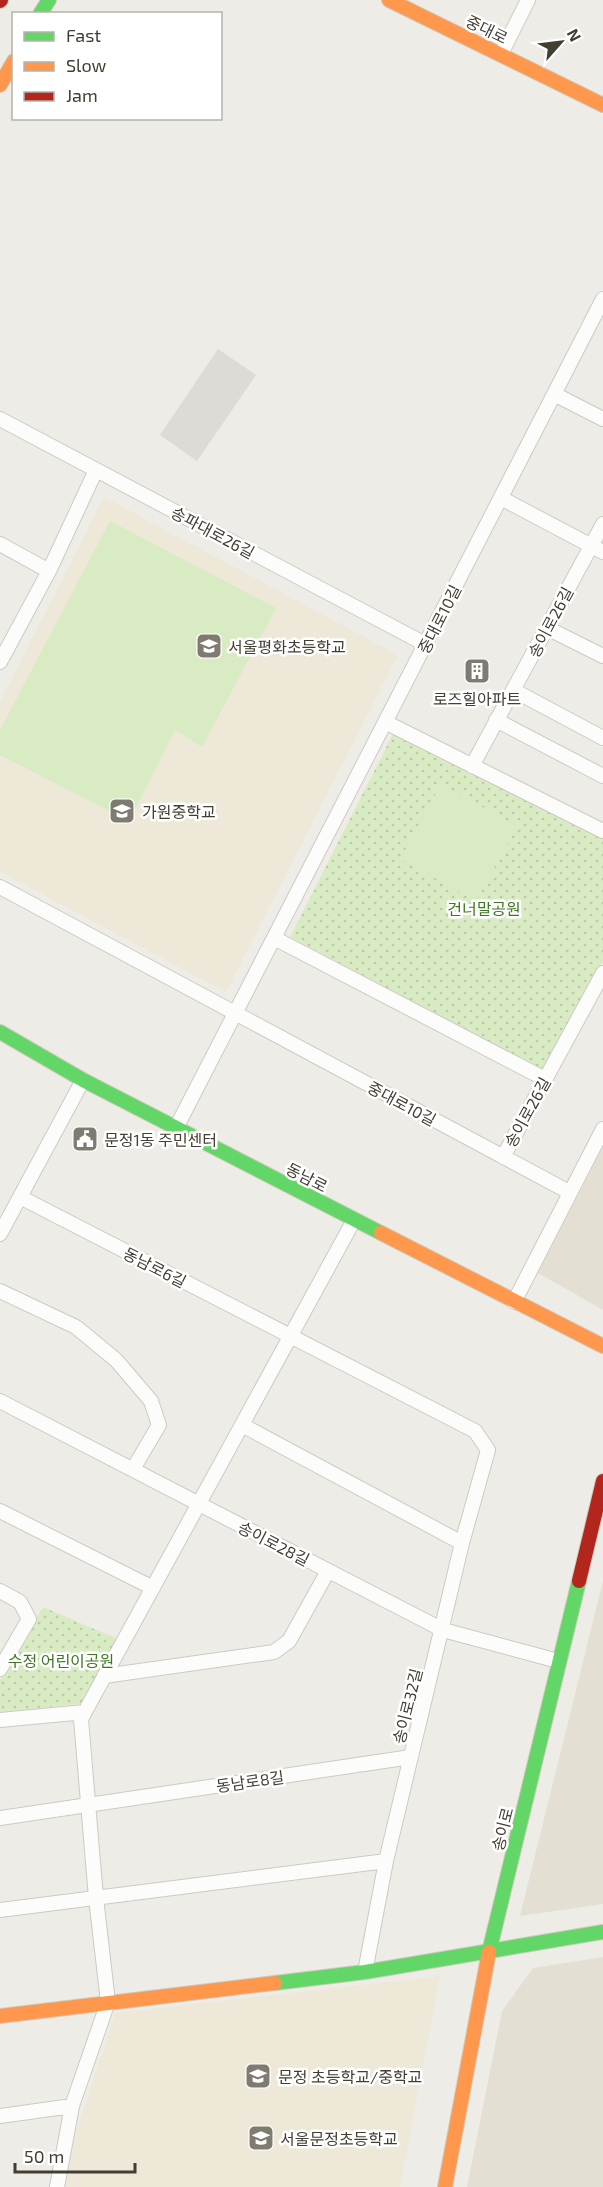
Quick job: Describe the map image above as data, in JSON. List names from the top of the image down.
{
  "streets": {
    "main road": ["중대로", "동남로", "송이로"],
    "street": [
      "송파대로26길",
      "중대로10길",
      "송이로26길",
      "동남로6길",
      "송이로28길",
      "송이로32길",
      "동남로8길"
    ]
  },
  "crossings": [
    ["송파대로26길", "중대로10길"],
    ["중대로10길", "송이로26길"],
    ["중대로10길", "동남로"],
    ["동남로6길", "송이로32길"],
    ["송이로28길", "송이로32길"],
    ["송이로28길", "송이로"],
    ["송이로32길", "동남로8길"]
  ],
  "parks": ["건너말공원", "수정 어린이공원"],
  "places": {
    "school or university": [
      "서울평화초등학교",
      "가원중학교",
      "문정 초등학교/중학교",
      "서울문정초등학교"
    ],
    "building": ["로즈힐아파트"],
    "public building": ["문정1동 주민센터"]
  },
  "legend": ["Fast", "Slow", "Jam"],
  "scale_bar": "50 m",
  "north": "top right"
}
